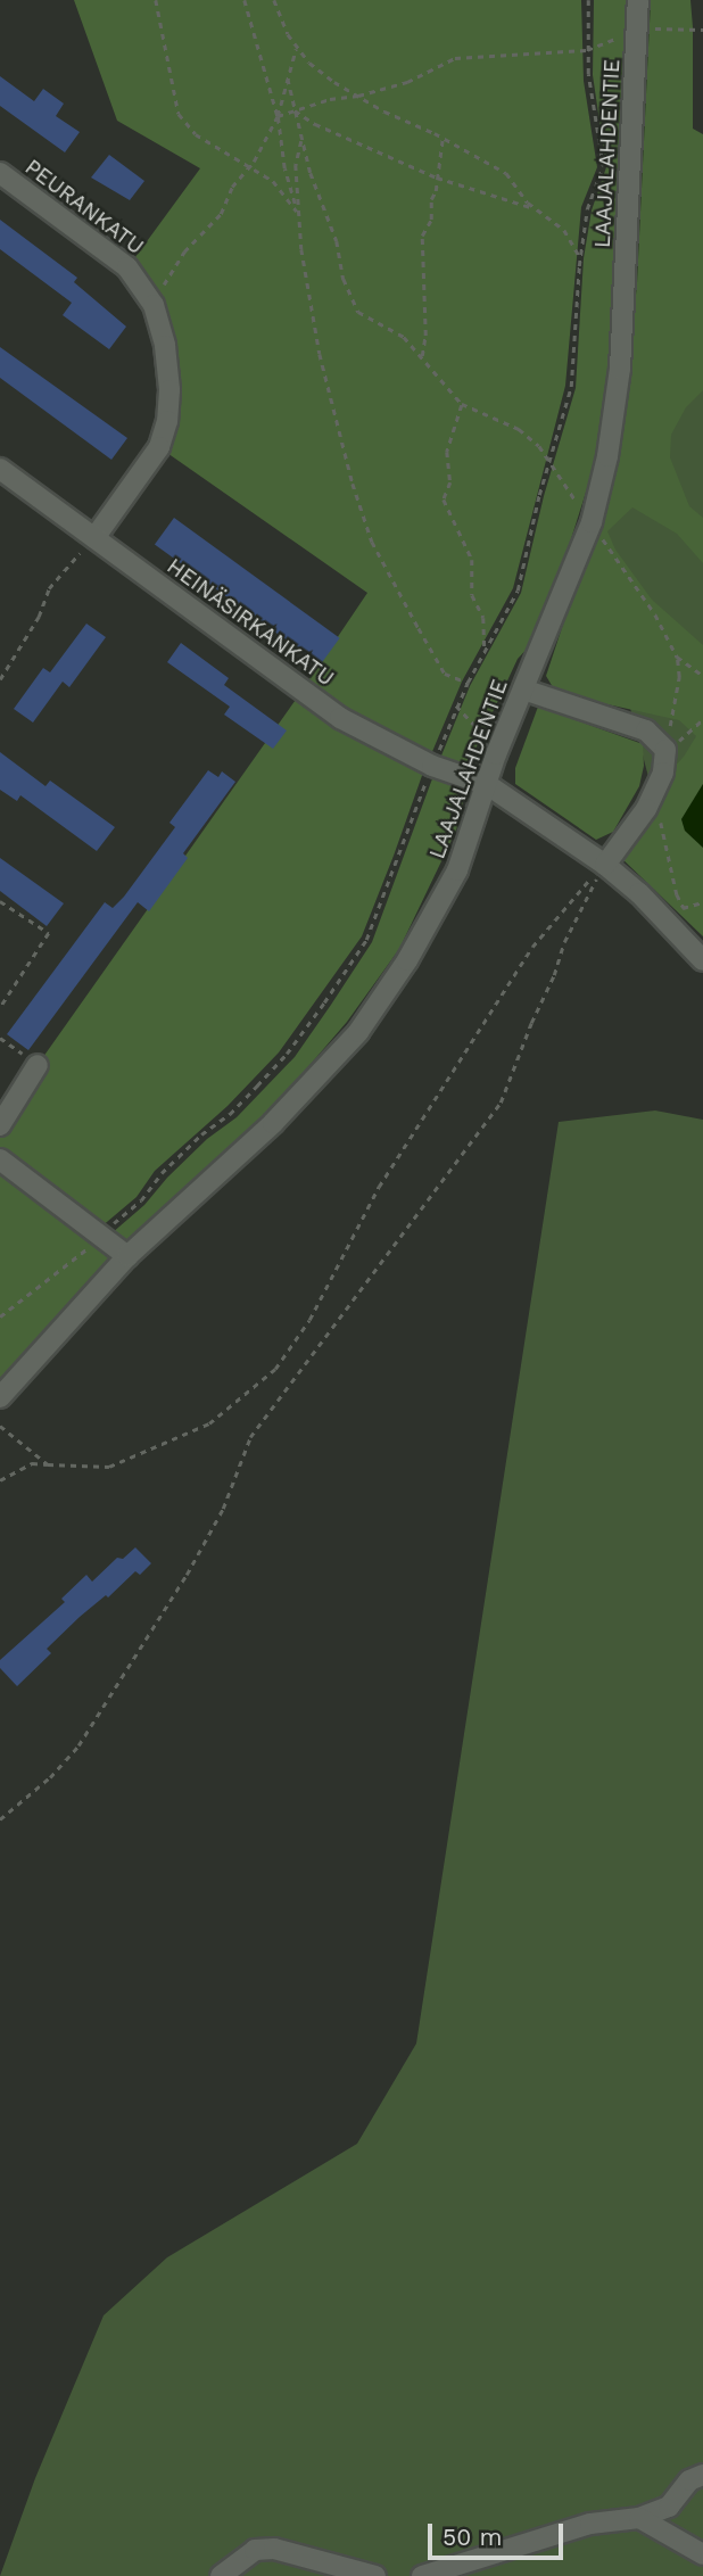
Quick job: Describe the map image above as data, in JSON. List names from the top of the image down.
{
  "streets": {
    "street": ["LAAJALAHDENTIE", "PEURANKATU", "HEINÄSIRKANKATU"]
  },
  "crossings": [
    ["LAAJALAHDENTIE", "HEINÄSIRKANKATU"],
    ["PEURANKATU", "HEINÄSIRKANKATU"]
  ],
  "scale_bar": "50 m"
}
